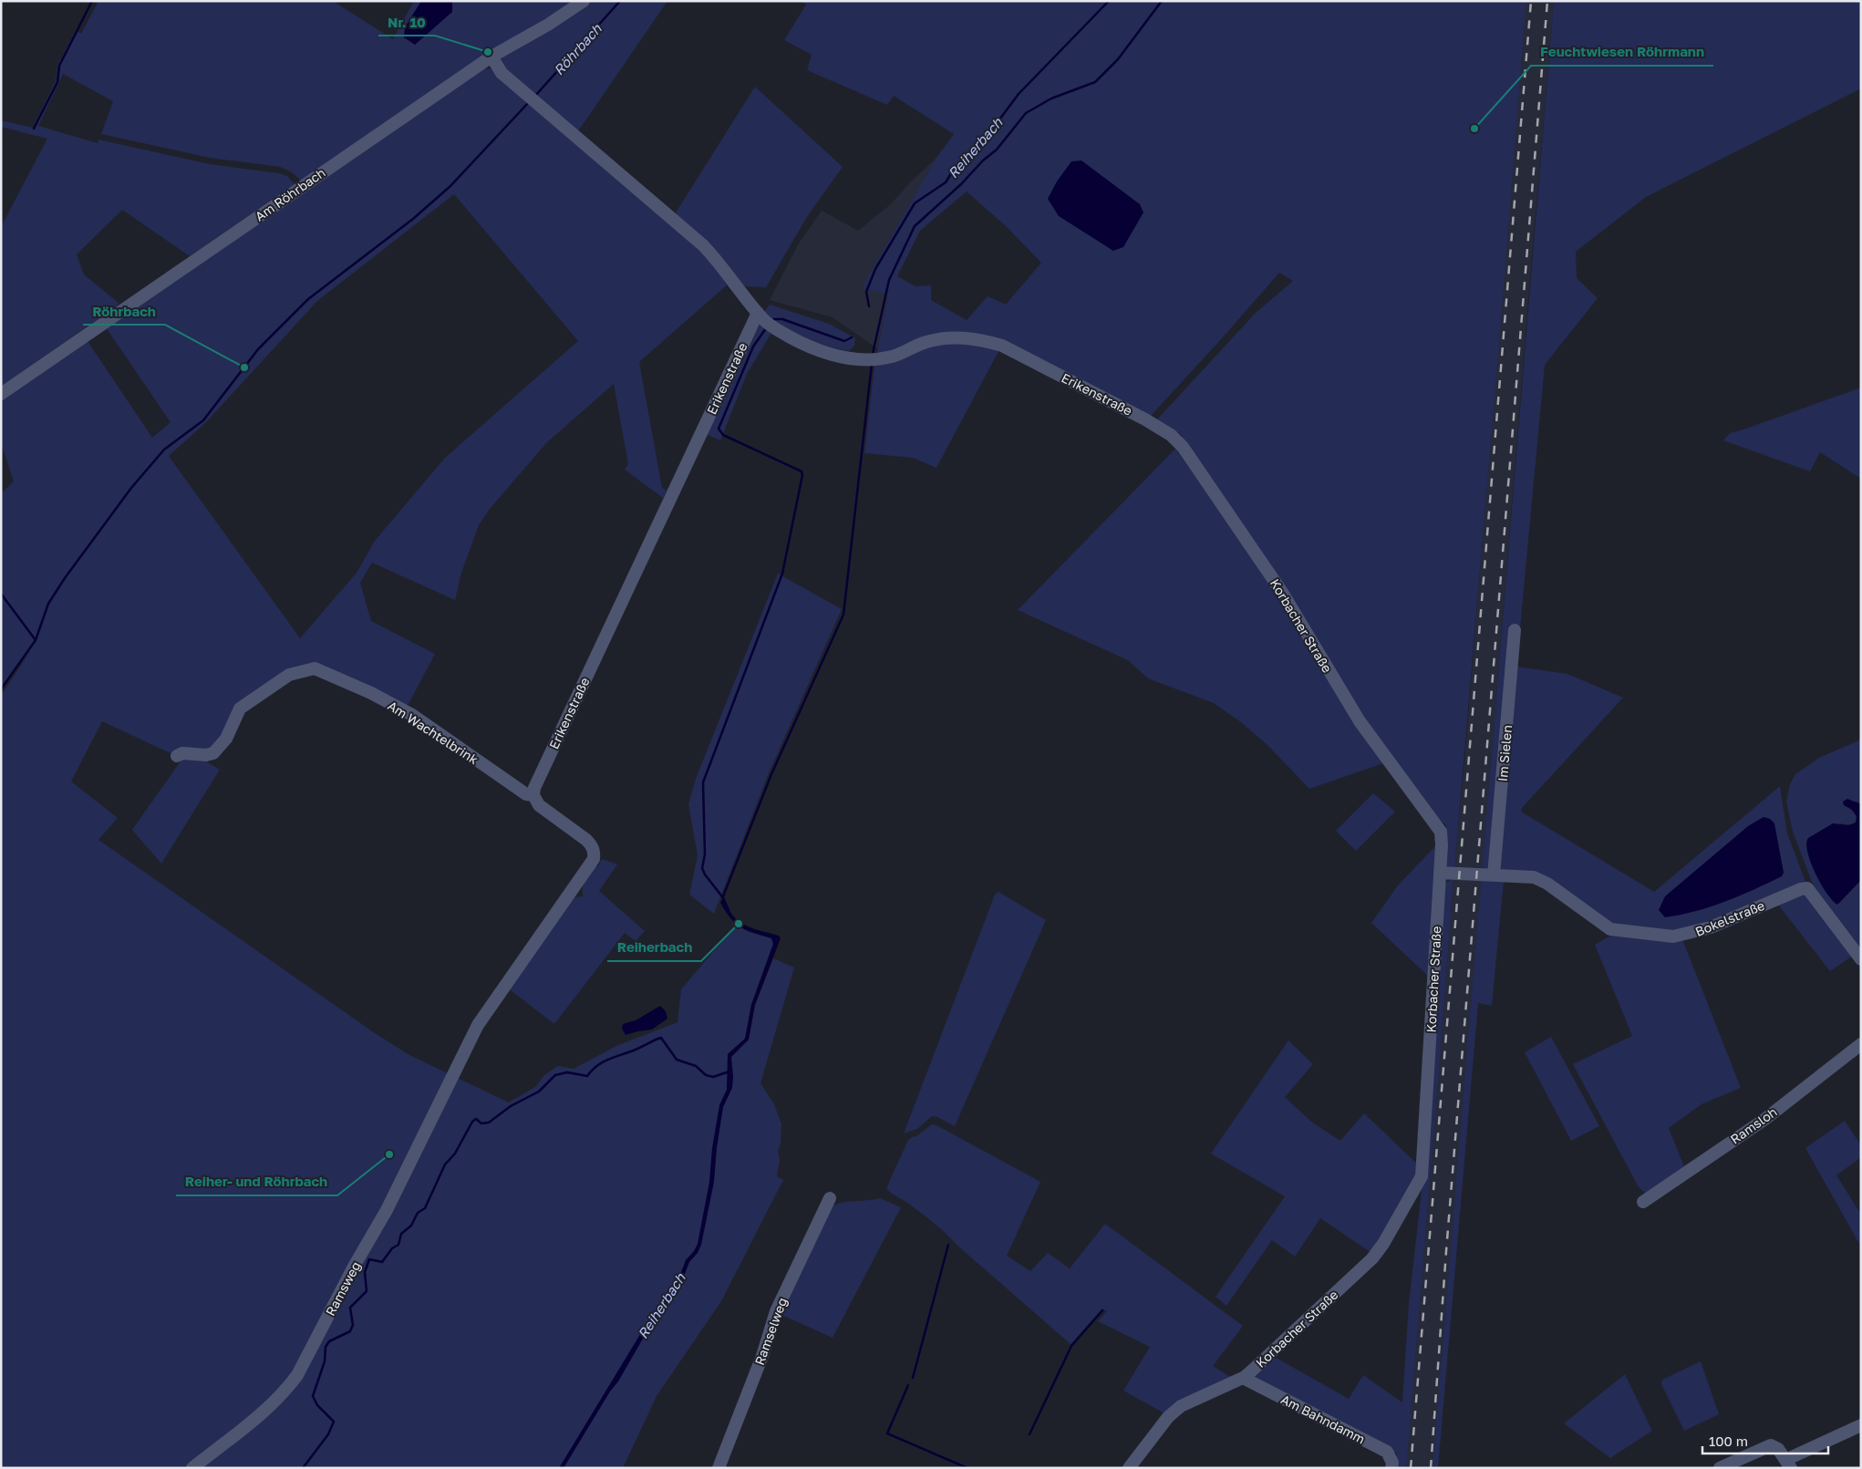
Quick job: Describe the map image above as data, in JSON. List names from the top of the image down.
{
  "streets": {
    "street": [
      "Am Röhrbach",
      "Erikenstraße",
      "Korbacher Straße",
      "Am Wachtelbrink",
      "Im Sielen",
      "Bokelstraße",
      "Ramsloh",
      "Ramsweg",
      "Ramselweg",
      "Am Bahndamm"
    ]
  },
  "crossings": [
    ["Am Röhrbach", "Erikenstraße"],
    ["Erikenstraße", "Korbacher Straße"],
    ["Erikenstraße", "Am Wachtelbrink"],
    ["Erikenstraße", "Ramsweg"],
    ["Korbacher Straße", "Bokelstraße"],
    ["Korbacher Straße", "Am Bahndamm"],
    ["Am Wachtelbrink", "Ramsweg"],
    ["Im Sielen", "Bokelstraße"]
  ],
  "water": ["Röhrbach", "Reiherbach"],
  "places": [
    "Nr. 10",
    "Feuchtwiesen Röhrmann",
    "Röhrbach",
    "Reiherbach",
    "Reiher- und Röhrbach"
  ],
  "scale_bar": "100 m"
}
